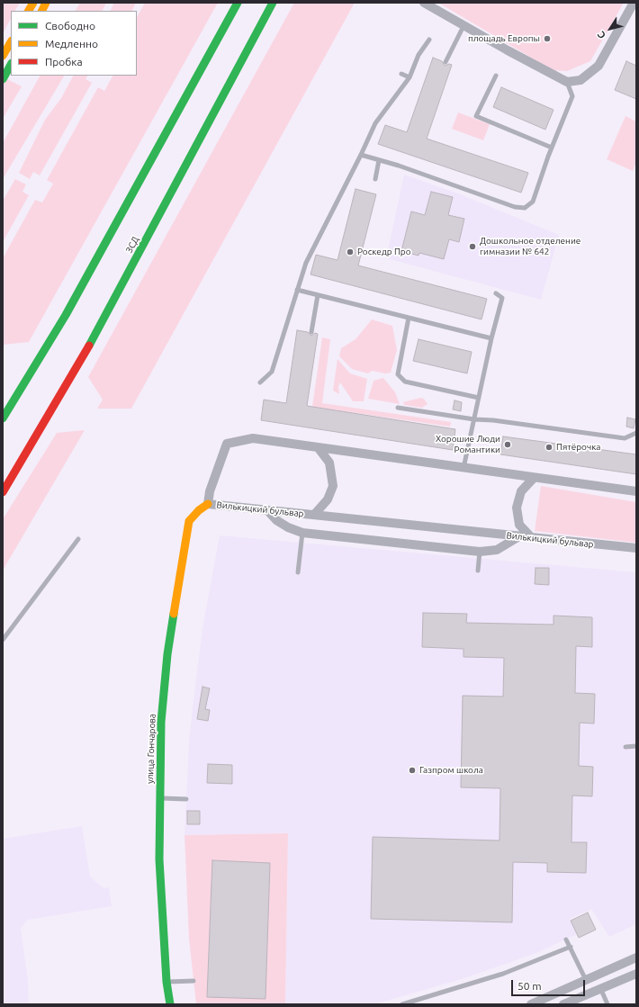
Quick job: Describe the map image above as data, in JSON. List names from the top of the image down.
{
  "streets": {
    "main road": ["ЗСД", "улица Гончарова"],
    "street": ["Вилькицкий бульвар"]
  },
  "crossings": [
    ["Вилькицкий бульвар", "улица Гончарова"]
  ],
  "places": [
    "площадь Европы",
    "Дошкольное отделение гимназии № 642",
    "Роскедр Про",
    "Хорошие Люди Романтики",
    "Пятёрочка",
    "Газпром школа"
  ],
  "legend": ["Свободно", "Медленно", "Пробка"],
  "scale_bar": "50 m",
  "north": "bottom left"
}
